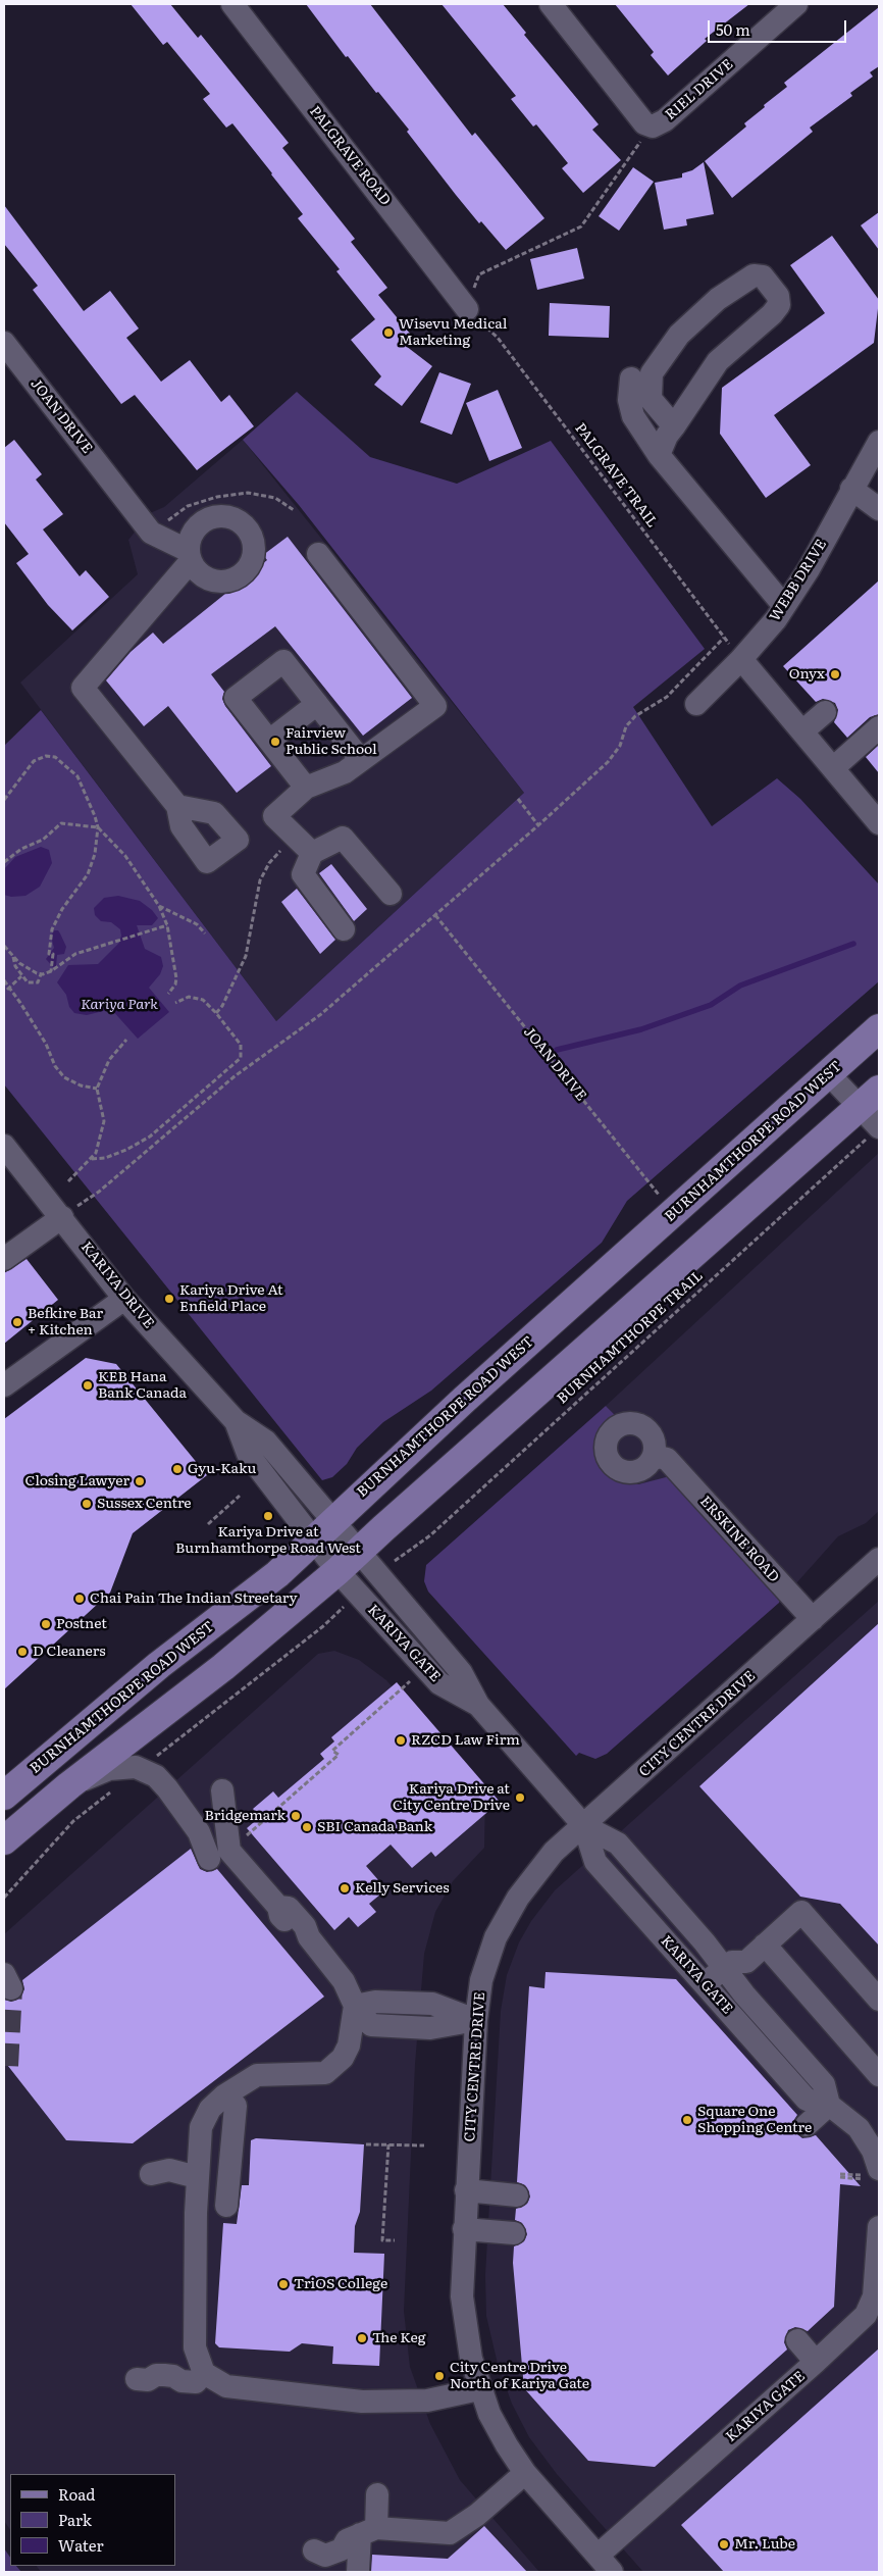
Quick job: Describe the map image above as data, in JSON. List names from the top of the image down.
{
  "streets": {
    "main road": ["BURNHAMTHORPE ROAD WEST"],
    "street": [
      "RIEL DRIVE",
      "PALGRAVE ROAD",
      "JOAN DRIVE",
      "WEBB DRIVE",
      "KARIYA DRIVE",
      "ERSKINE ROAD",
      "KARIYA GATE",
      "CITY CENTRE DRIVE"
    ],
    "path": ["PALGRAVE TRAIL", "BURNHAMTHORPE TRAIL"]
  },
  "crossings": [
    ["PALGRAVE ROAD", "PALGRAVE TRAIL"],
    ["JOAN DRIVE", "BURNHAMTHORPE ROAD WEST"],
    ["PALGRAVE TRAIL", "WEBB DRIVE"],
    ["BURNHAMTHORPE ROAD WEST", "KARIYA DRIVE"],
    ["KARIYA DRIVE", "KARIYA GATE"],
    ["ERSKINE ROAD", "CITY CENTRE DRIVE"],
    ["KARIYA GATE", "CITY CENTRE DRIVE"]
  ],
  "parks": ["Kariya Park"],
  "places": [
    "Wisevu Medical Marketing",
    "Onyx",
    "Fairview Public School",
    "Kariya Drive At Enfield Place",
    "Befkire Bar + Kitchen",
    "KEB Hana Bank Canada",
    "Gyu-Kaku",
    "Closing Lawyer",
    "Sussex Centre",
    "Kariya Drive at Burnhamthorpe Road West",
    "Chai Pain The Indian Streetary",
    "Postnet",
    "D Cleaners",
    "RZCD Law Firm",
    "Kariya Drive at City Centre Drive",
    "Bridgemark",
    "SBI Canada Bank",
    "Kelly Services",
    "Square One Shopping Centre",
    "TriOS College",
    "The Keg",
    "City Centre Drive North of Kariya Gate",
    "Mr. Lube"
  ],
  "legend": ["Road", "Park", "Water"],
  "scale_bar": "50 m"
}
